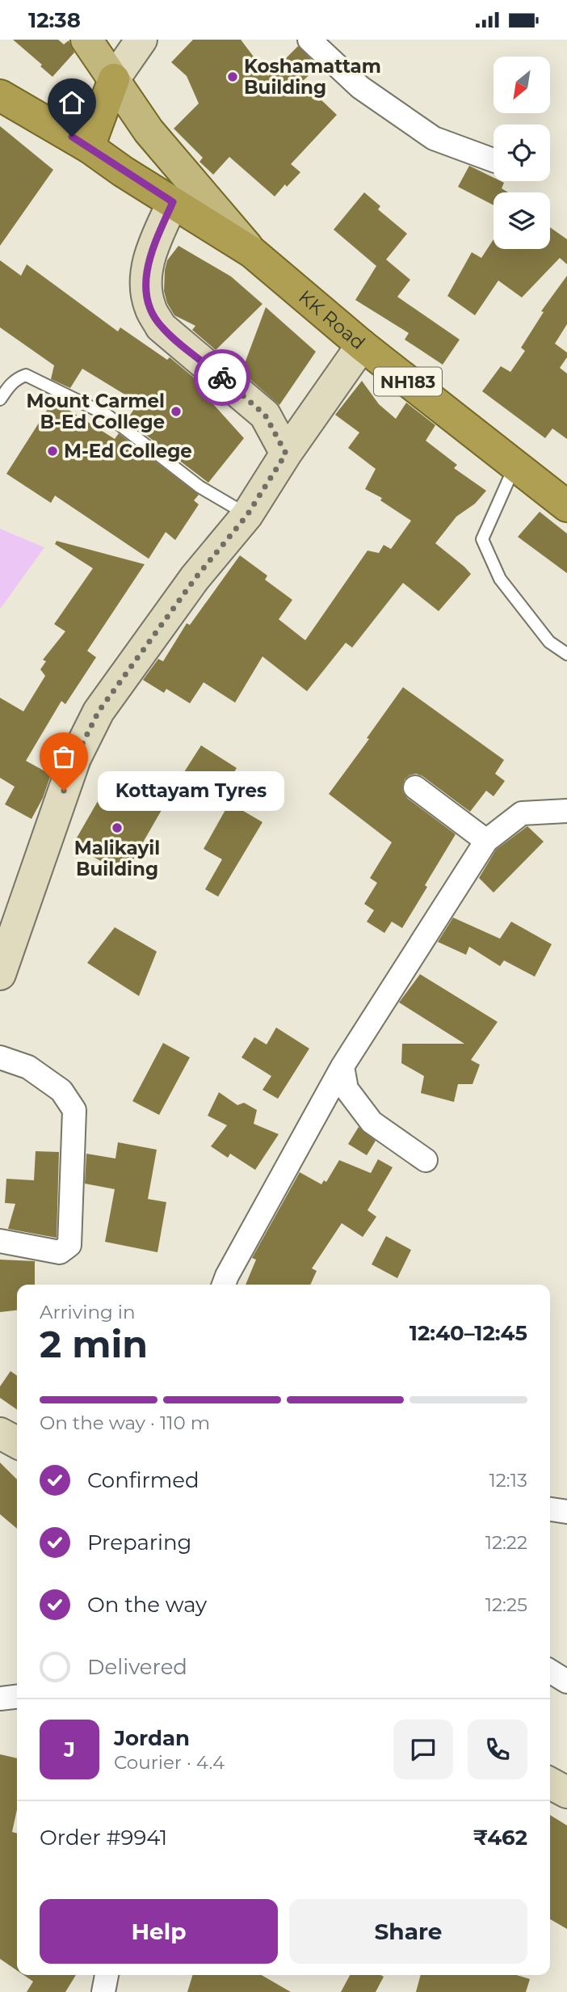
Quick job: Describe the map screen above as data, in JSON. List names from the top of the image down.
{
  "streets": {
    "highway": ["KK Road", "NH183"]
  },
  "crossings": [
    ["KK Road", "NH183"]
  ],
  "places": [
    "Koshamattam Building",
    "Mount Carmel B-Ed College",
    "M-Ed College",
    "Kottayam Tyres",
    "Malikayil Building"
  ],
  "north": "bottom left",
  "page": {
    "status": "12:38",
    "bubble": "Kottayam Tyres",
    "heading": ["2 min", "Arriving in", "12:40–12:45"],
    "panel": [
      "Jordan",
      "Courier · 4.4",
      "Order #9941",
      "₹462"
    ],
    "bar": "On the way · 110 m",
    "list": [
      ["Confirmed", "12:13"],
      ["Preparing", "12:22"],
      ["On the way", "12:25"],
      "Delivered"
    ],
    "round": "J",
    "buttons": ["Help", "Share"]
  }
}
